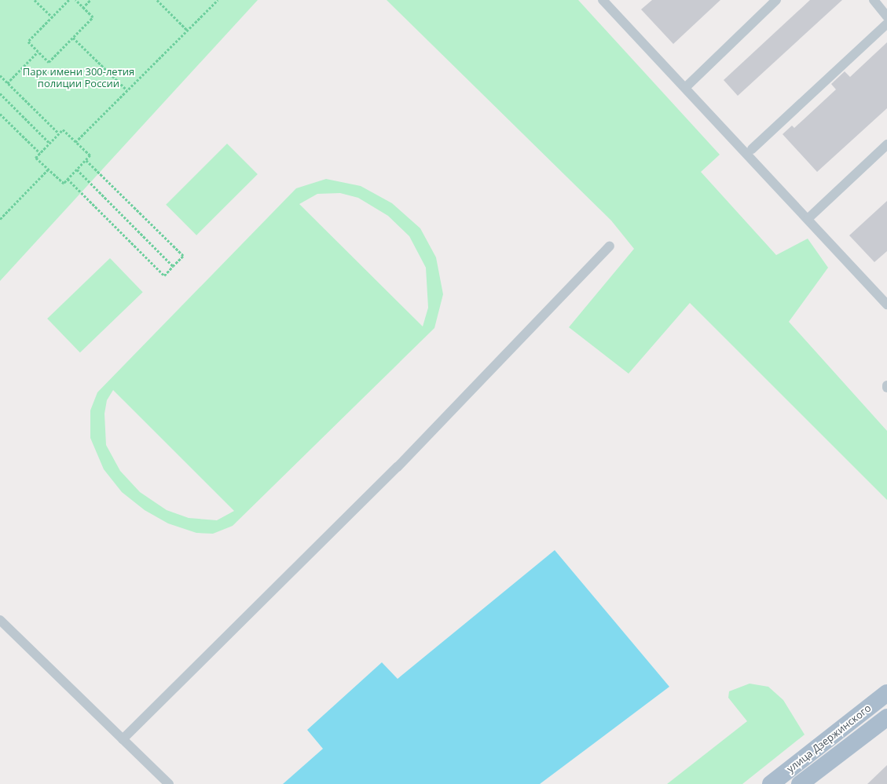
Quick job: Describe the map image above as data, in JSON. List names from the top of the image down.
{
  "streets": {
    "main road": ["улица Дзержинского"]
  },
  "parks": ["Парк имени 300-летия полиции России"]
}
